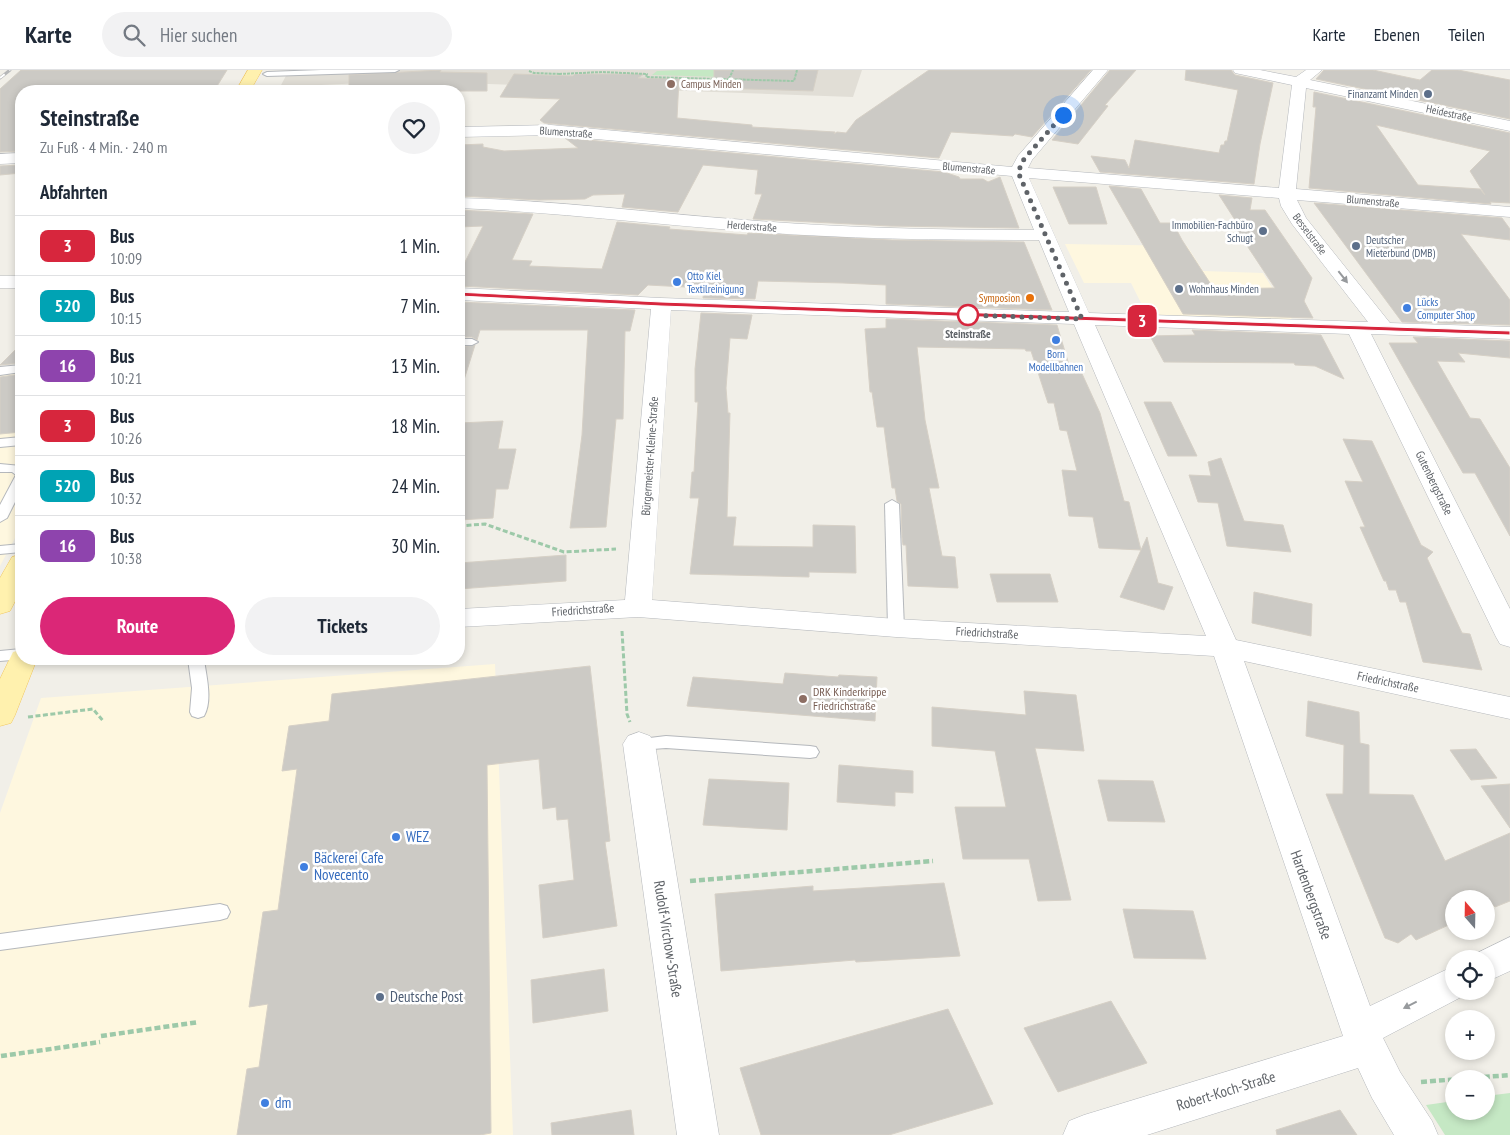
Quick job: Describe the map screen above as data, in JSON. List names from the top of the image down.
{
  "streets": {
    "street": [
      "Heidestraße",
      "Blumenstraße",
      "Herderstraße",
      "Besselstraße",
      "Bürgermeister-Kleine-Straße",
      "Gutenbergstraße",
      "Friedrichstraße",
      "Hardenbergstraße",
      "Rudolf-Virchow-Straße",
      "Robert-Koch-Straße"
    ]
  },
  "crossings": [
    ["Heidestraße", "Besselstraße"],
    ["Blumenstraße", "Besselstraße"],
    ["Bürgermeister-Kleine-Straße", "Friedrichstraße"],
    ["Friedrichstraße", "Hardenbergstraße"],
    ["Hardenbergstraße", "Robert-Koch-Straße"]
  ],
  "places": [
    "Campus Minden",
    "Finanzamt Minden",
    "Immobilien-Fachbüro Schugt",
    "Deutscher Mieterbund (DMB)",
    "Otto Kiel Textilreinigung",
    "Wohnhaus Minden",
    "Symposion",
    "Lücks Computer Shop",
    "Steinstraße",
    "Born Modellbahnen",
    "DRK Kinderkrippe Friedrichstraße",
    "WEZ",
    "Bäckerei Cafe Novecento",
    "Deutsche Post",
    "dm"
  ],
  "lines": ["bus line 3"],
  "north": "top",
  "page": {
    "header": "Karte",
    "search": "Hier suchen",
    "nav": ["Karte", "Ebenen", "Teilen"],
    "on_map": "3",
    "heading": [
      ["Steinstraße", "Zu Fuß · 4 Min. · 240 m"],
      "Abfahrten"
    ],
    "list": [
      {
        "mark": "3",
        "name": "Bus",
        "note": "10:09",
        "value": "1 Min."
      },
      {
        "mark": "520",
        "name": "Bus",
        "note": "10:15",
        "value": "7 Min."
      },
      {
        "mark": "16",
        "name": "Bus",
        "note": "10:21",
        "value": "13 Min."
      },
      {
        "mark": "3",
        "name": "Bus",
        "note": "10:26",
        "value": "18 Min."
      },
      {
        "mark": "520",
        "name": "Bus",
        "note": "10:32",
        "value": "24 Min."
      },
      {
        "mark": "16",
        "name": "Bus",
        "note": "10:38",
        "value": "30 Min."
      }
    ],
    "buttons": ["Route", "Tickets"],
    "map_buttons": ["+", "−"]
  }
}
